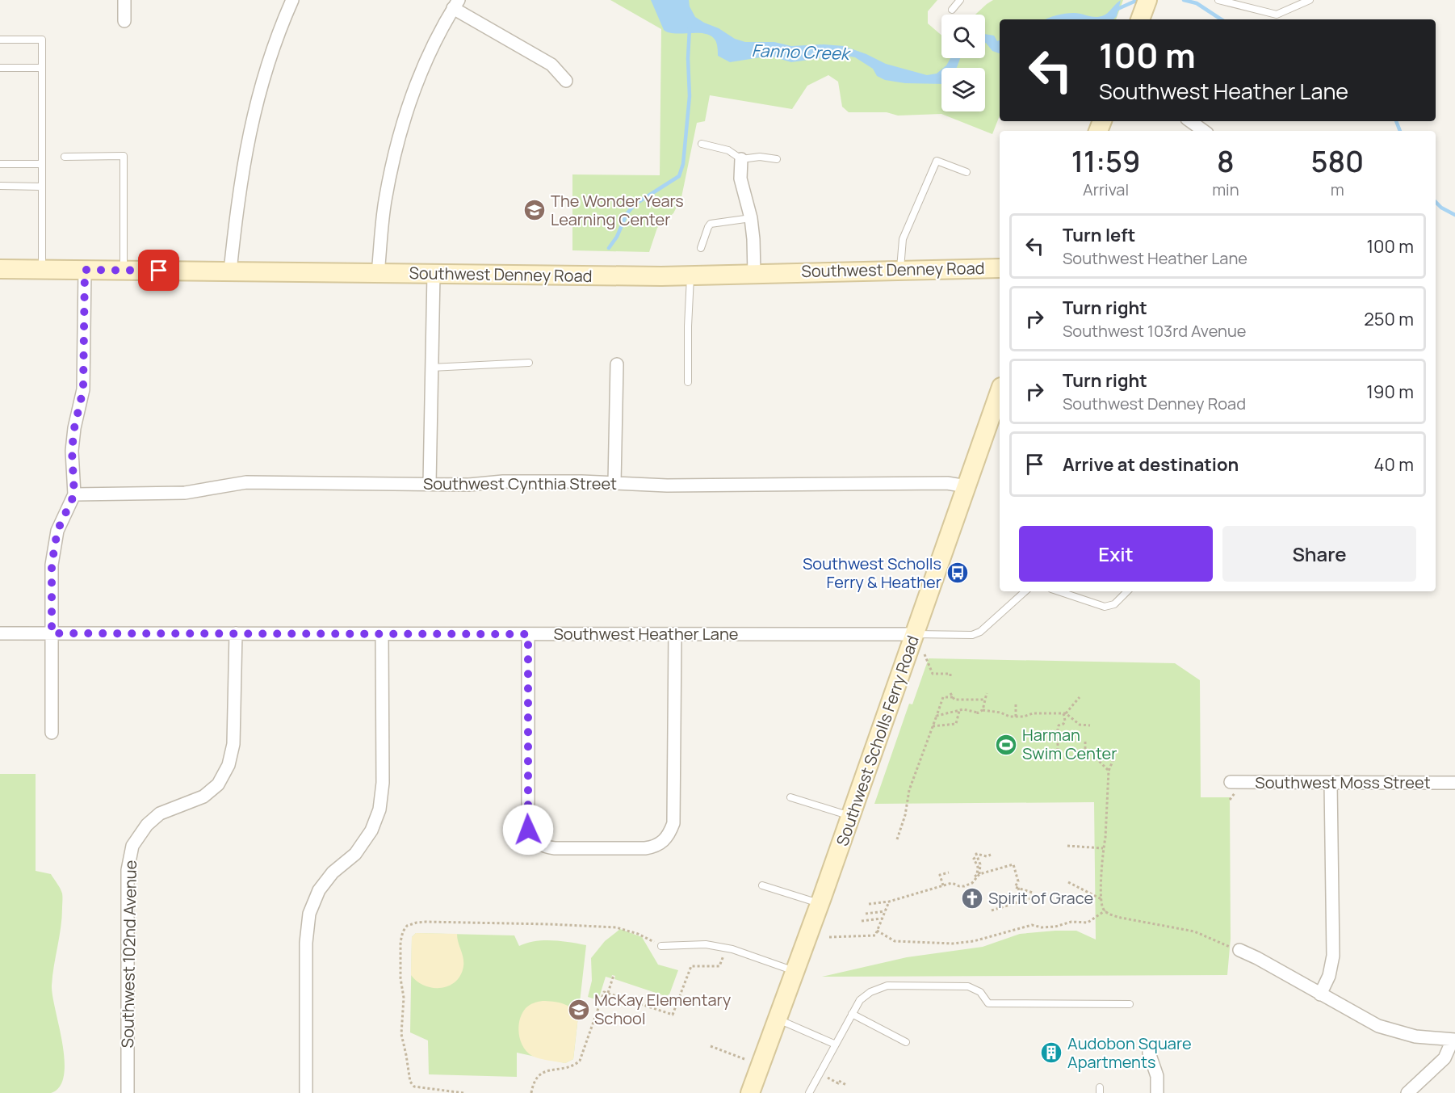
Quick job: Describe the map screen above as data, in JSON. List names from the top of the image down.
{
  "streets": {
    "street": [
      "Southwest Denney Road",
      "Southwest Cynthia Street",
      "Southwest Heather Lane",
      "Southwest Scholls Ferry Road",
      "Southwest Moss Street",
      "Southwest 102nd Avenue"
    ]
  },
  "crossings": [
    ["Southwest Cynthia Street", "Southwest Scholls Ferry Road"],
    ["Southwest Heather Lane", "Southwest Scholls Ferry Road"],
    ["Southwest Heather Lane", "Southwest 102nd Avenue"]
  ],
  "water": ["Fanno Creek"],
  "places": {
    "school or university": ["The Wonder Years Learning Center", "McKay Elementary School"],
    "bus stop": ["Southwest Scholls Ferry & Heather"],
    "sports": ["Harman Swim Center"],
    "church": ["Spirit of Grace"],
    "building": ["Audobon Square Apartments"]
  },
  "page": {
    "turn": ["100 m", "Southwest Heather Lane"],
    "eta": [
      "11:59",
      "Arrival",
      "8",
      "min",
      "580",
      "m"
    ],
    "list": [
      {
        "name": "Turn left",
        "note": "Southwest Heather Lane",
        "value": "100 m"
      },
      {
        "name": "Turn right",
        "note": "Southwest 103rd Avenue",
        "value": "250 m"
      },
      {
        "name": "Turn right",
        "note": "Southwest Denney Road",
        "value": "190 m"
      },
      {
        "name": "Arrive at destination",
        "value": "40 m"
      }
    ],
    "buttons": ["Exit", "Share"]
  }
}
